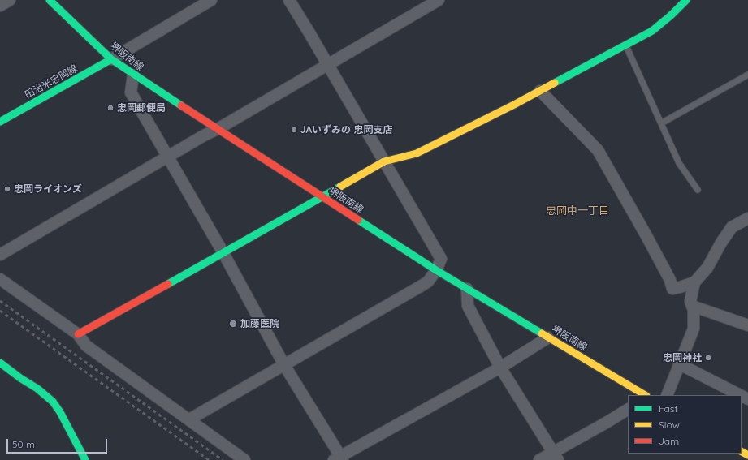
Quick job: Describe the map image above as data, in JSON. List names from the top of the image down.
{
  "streets": {
    "main road": ["堺阪南線", "田治米忠岡線"]
  },
  "crossings": [
    ["堺阪南線", "田治米忠岡線"]
  ],
  "districts": ["忠岡中一丁目"],
  "places": [
    "忠岡郵便局",
    "JAいずみの 忠岡支店",
    "忠岡ライオンズ",
    "加藤医院",
    "忠岡神社"
  ],
  "legend": ["Fast", "Slow", "Jam"],
  "scale_bar": "50 m"
}
